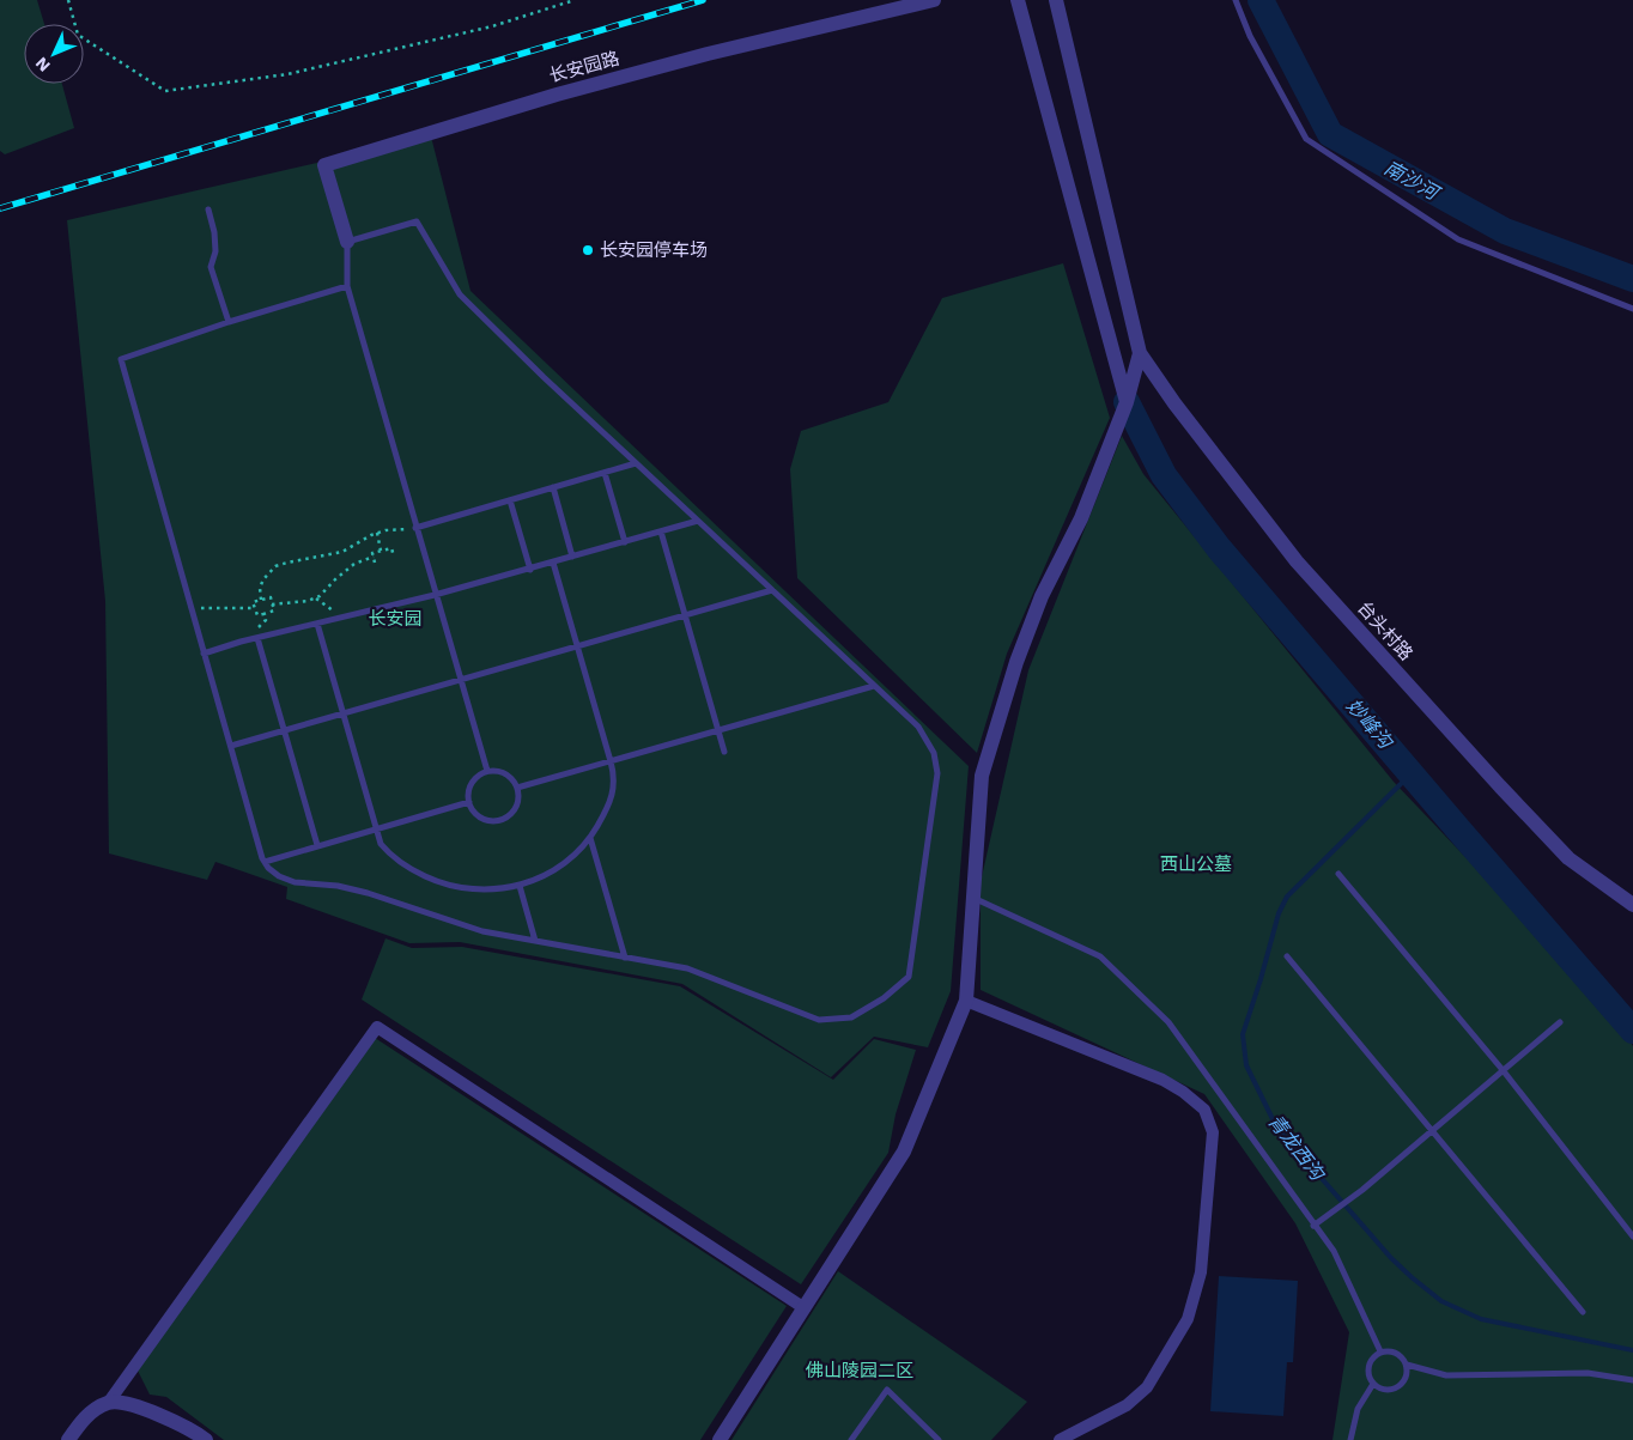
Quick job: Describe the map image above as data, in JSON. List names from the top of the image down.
{
  "streets": {
    "street": ["长安园路", "台头村路"]
  },
  "water": ["南沙河", "妙峰沟", "青龙西沟"],
  "parks": ["长安园", "西山公墓", "佛山陵园二区"],
  "places": ["长安园停车场"],
  "north": "bottom left"
}
